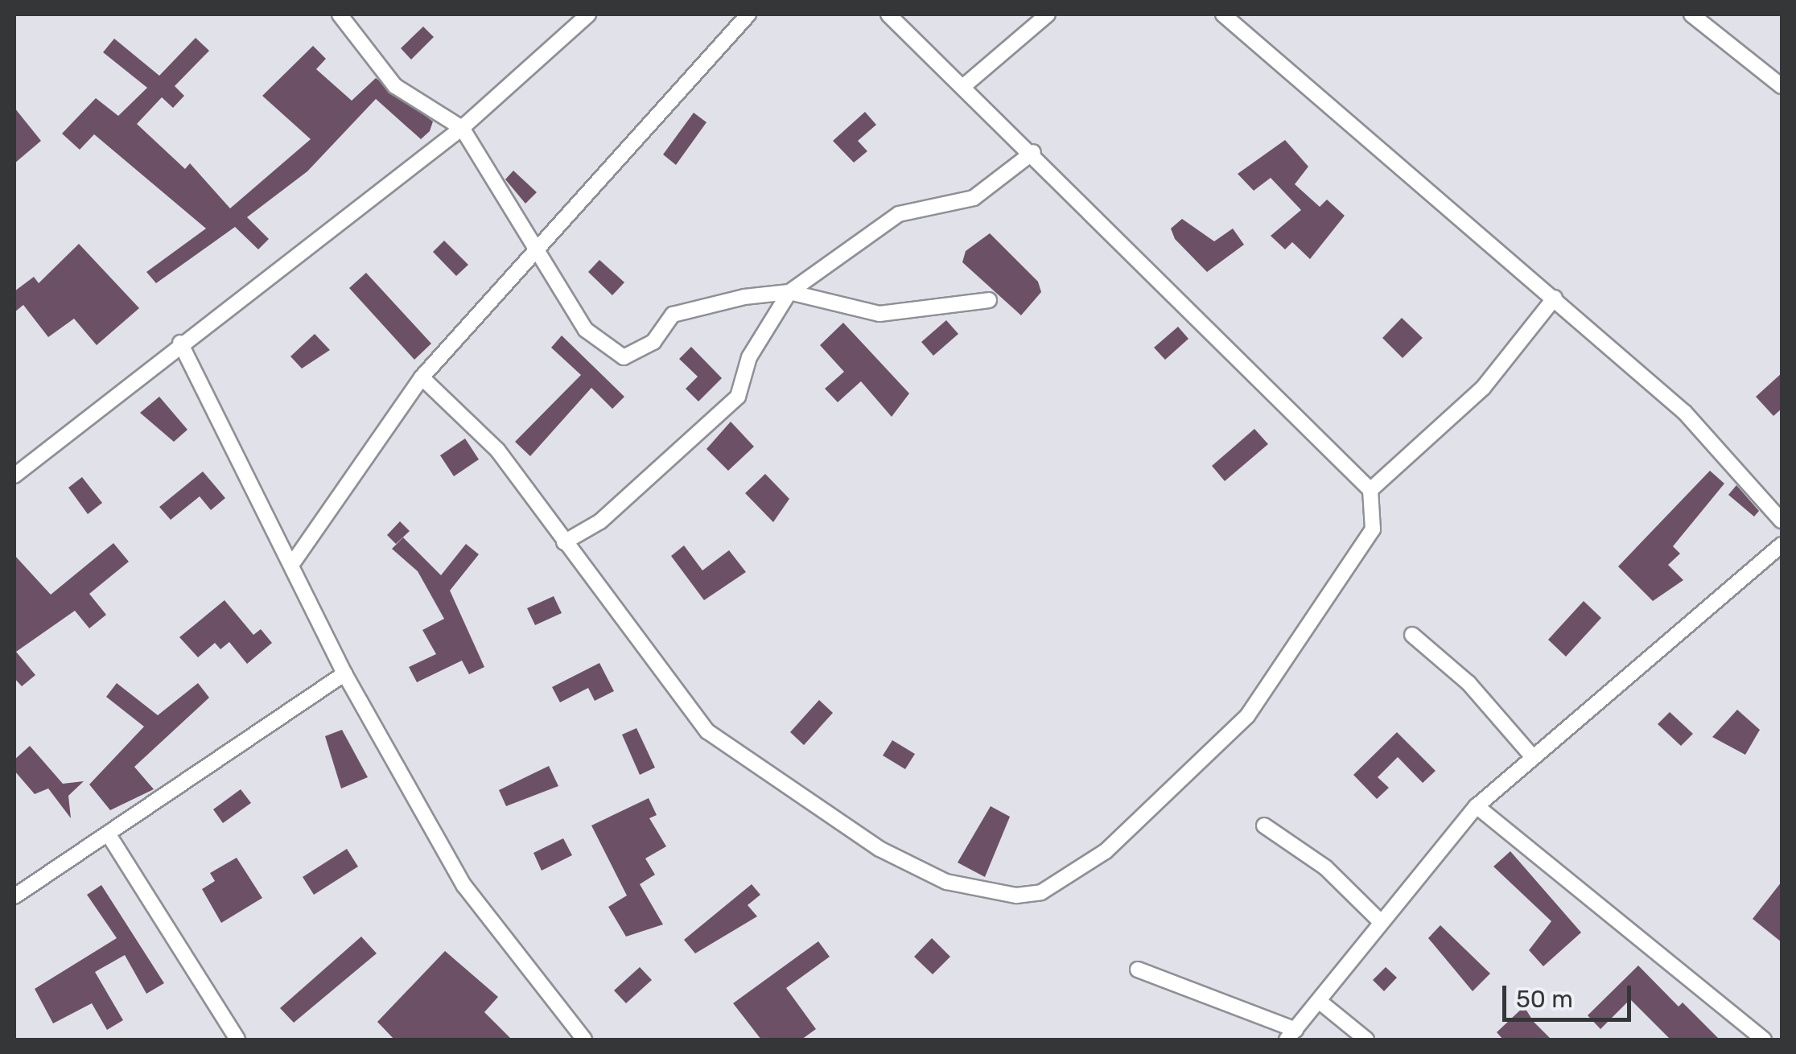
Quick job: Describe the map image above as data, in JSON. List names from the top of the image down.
{
  "scale_bar": "50 m"
}
